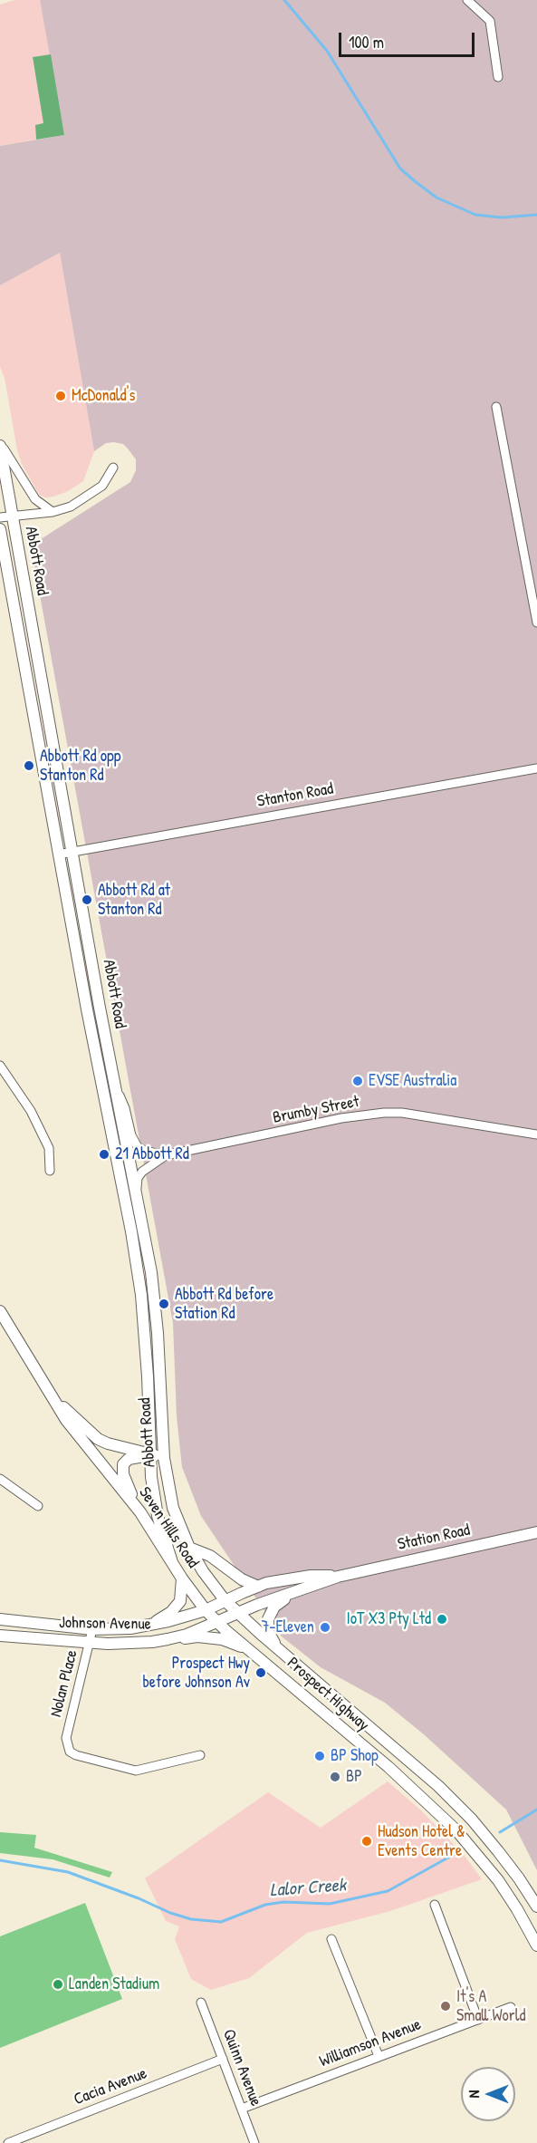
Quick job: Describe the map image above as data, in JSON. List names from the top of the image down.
{
  "streets": {
    "main road": [
      "Abbott Road",
      "Seven Hills Road",
      "Station Road",
      "Johnson Avenue",
      "Prospect Highway"
    ],
    "street": [
      "Stanton Road",
      "Brumby Street",
      "Nolan Place",
      "Williamson Avenue",
      "Quinn Avenue",
      "Cacia Avenue"
    ]
  },
  "crossings": [
    ["Abbott Road", "Stanton Road"],
    ["Abbott Road", "Brumby Street"],
    ["Abbott Road", "Seven Hills Road"],
    ["Seven Hills Road", "Station Road"],
    ["Seven Hills Road", "Johnson Avenue"],
    ["Seven Hills Road", "Prospect Highway"],
    ["Station Road", "Johnson Avenue"],
    ["Station Road", "Prospect Highway"],
    ["Johnson Avenue", "Nolan Place"],
    ["Johnson Avenue", "Prospect Highway"],
    ["Williamson Avenue", "Quinn Avenue"],
    ["Quinn Avenue", "Cacia Avenue"]
  ],
  "water": ["Lalor Creek"],
  "places": [
    "McDonald's",
    "Abbott Rd opp Stanton Rd",
    "Abbott Rd at Stanton Rd",
    "EVSE Australia",
    "21 Abbott Rd",
    "Abbott Rd before Station Rd",
    "IoT X3 Pty Ltd",
    "7-Eleven",
    "Prospect Hwy before Johnson Av",
    "BP Shop",
    "BP",
    "Hudson Hotel & Events Centre",
    "Landen Stadium",
    "It's A Small World"
  ],
  "scale_bar": "100 m",
  "north": "left"
}
